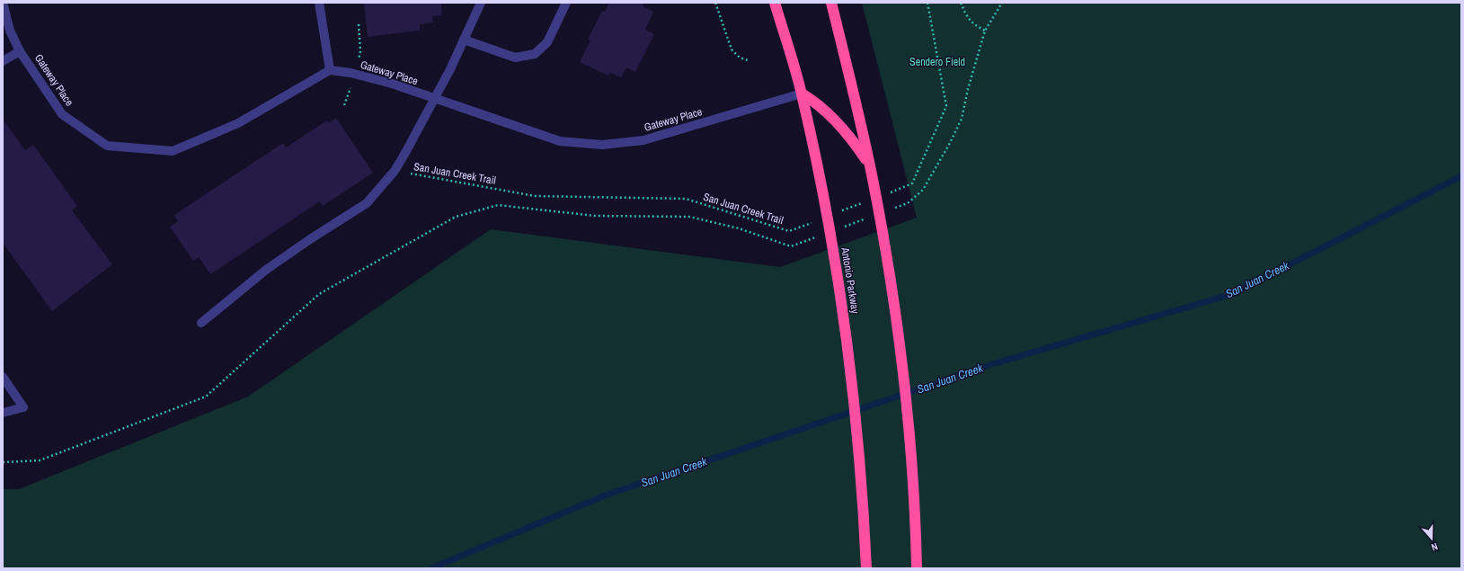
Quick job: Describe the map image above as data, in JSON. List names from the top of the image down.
{
  "streets": {
    "highway": ["Antonio Parkway"],
    "lane": ["Gateway Place"],
    "path": ["San Juan Creek Trail"]
  },
  "crossings": [
    ["Gateway Place", "Antonio Parkway"]
  ],
  "water": ["San Juan Creek"],
  "parks": ["Sendero Field"],
  "north": "bottom"
}
